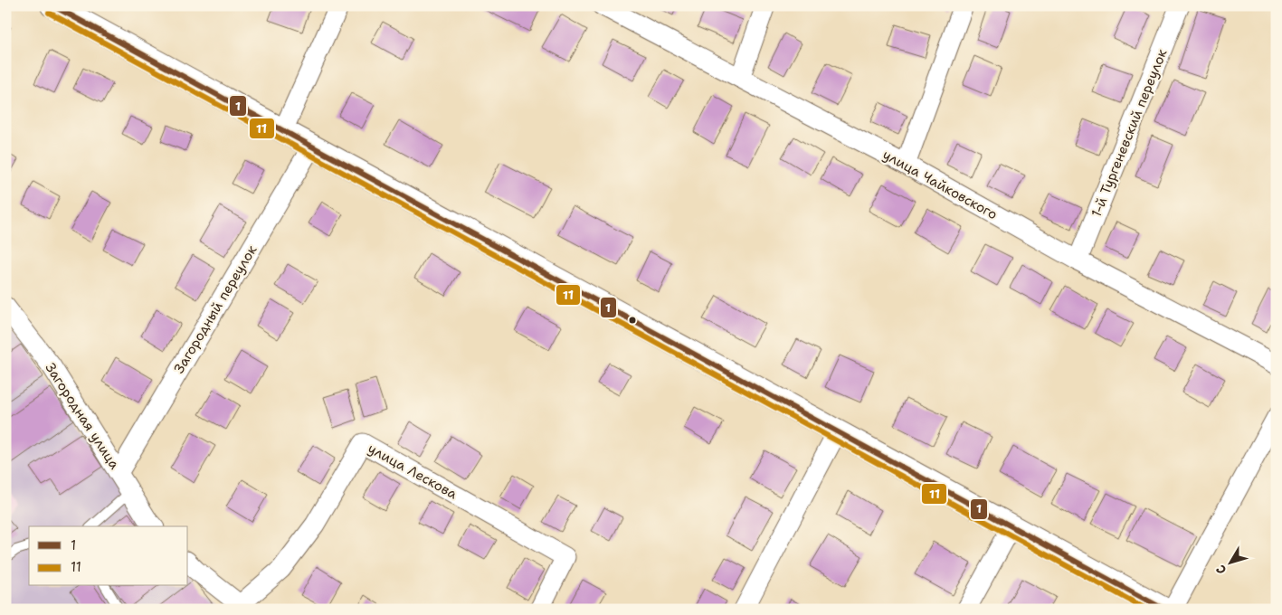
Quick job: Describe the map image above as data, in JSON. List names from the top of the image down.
{
  "streets": {
    "street": [
      "1-й Тургеневский переулок",
      "улица Чайковского",
      "Загородный переулок",
      "Загородная улица",
      "улица Лескова"
    ]
  },
  "crossings": [
    ["1-й Тургеневский переулок", "улица Чайковского"],
    ["Загородный переулок", "Загородная улица"]
  ],
  "lines": ["transit line 1", "transit line 11"],
  "legend": ["1", "11"],
  "north": "bottom left"
}
